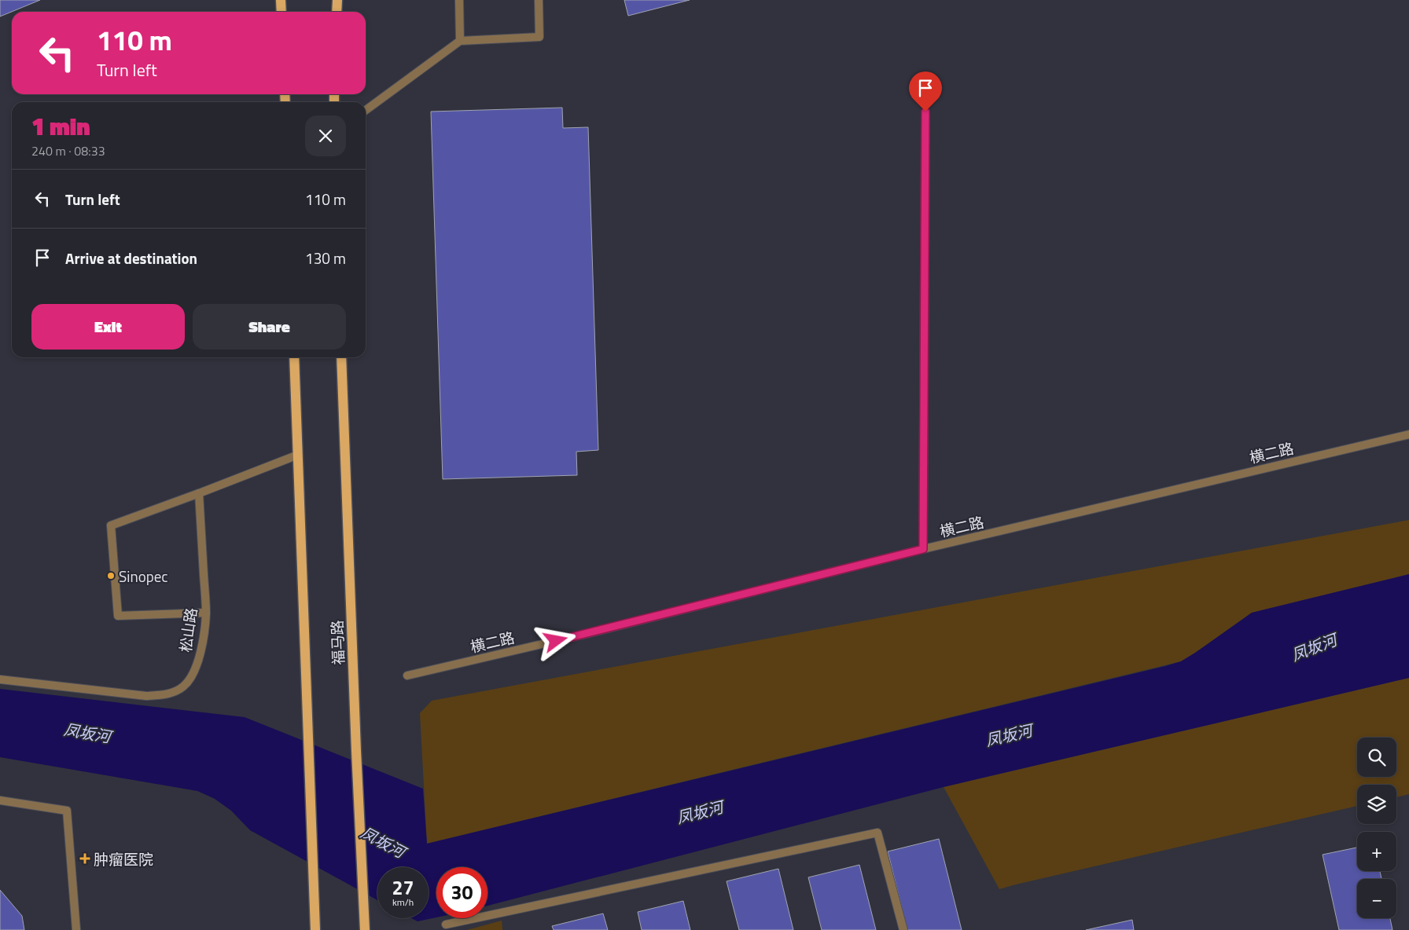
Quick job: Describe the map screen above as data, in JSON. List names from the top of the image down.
{
  "streets": {
    "main road": ["福马路"],
    "street": ["横二路", "松山路"]
  },
  "water": ["凤坂河"],
  "places": {
    "other": ["Sinopec"],
    "health": ["肿瘤医院"]
  },
  "page": {
    "turn": ["110 m", "Turn left"],
    "heading": ["1 min", "240 m · 08:33"],
    "list": [
      {
        "name": "Turn left",
        "value": "110 m"
      },
      {
        "name": "Arrive at destination",
        "value": "130 m"
      }
    ],
    "buttons": ["Exit", "Share"],
    "map_buttons": ["+", "−"],
    "speed": "27 km/h",
    "limit": "30"
  }
}
